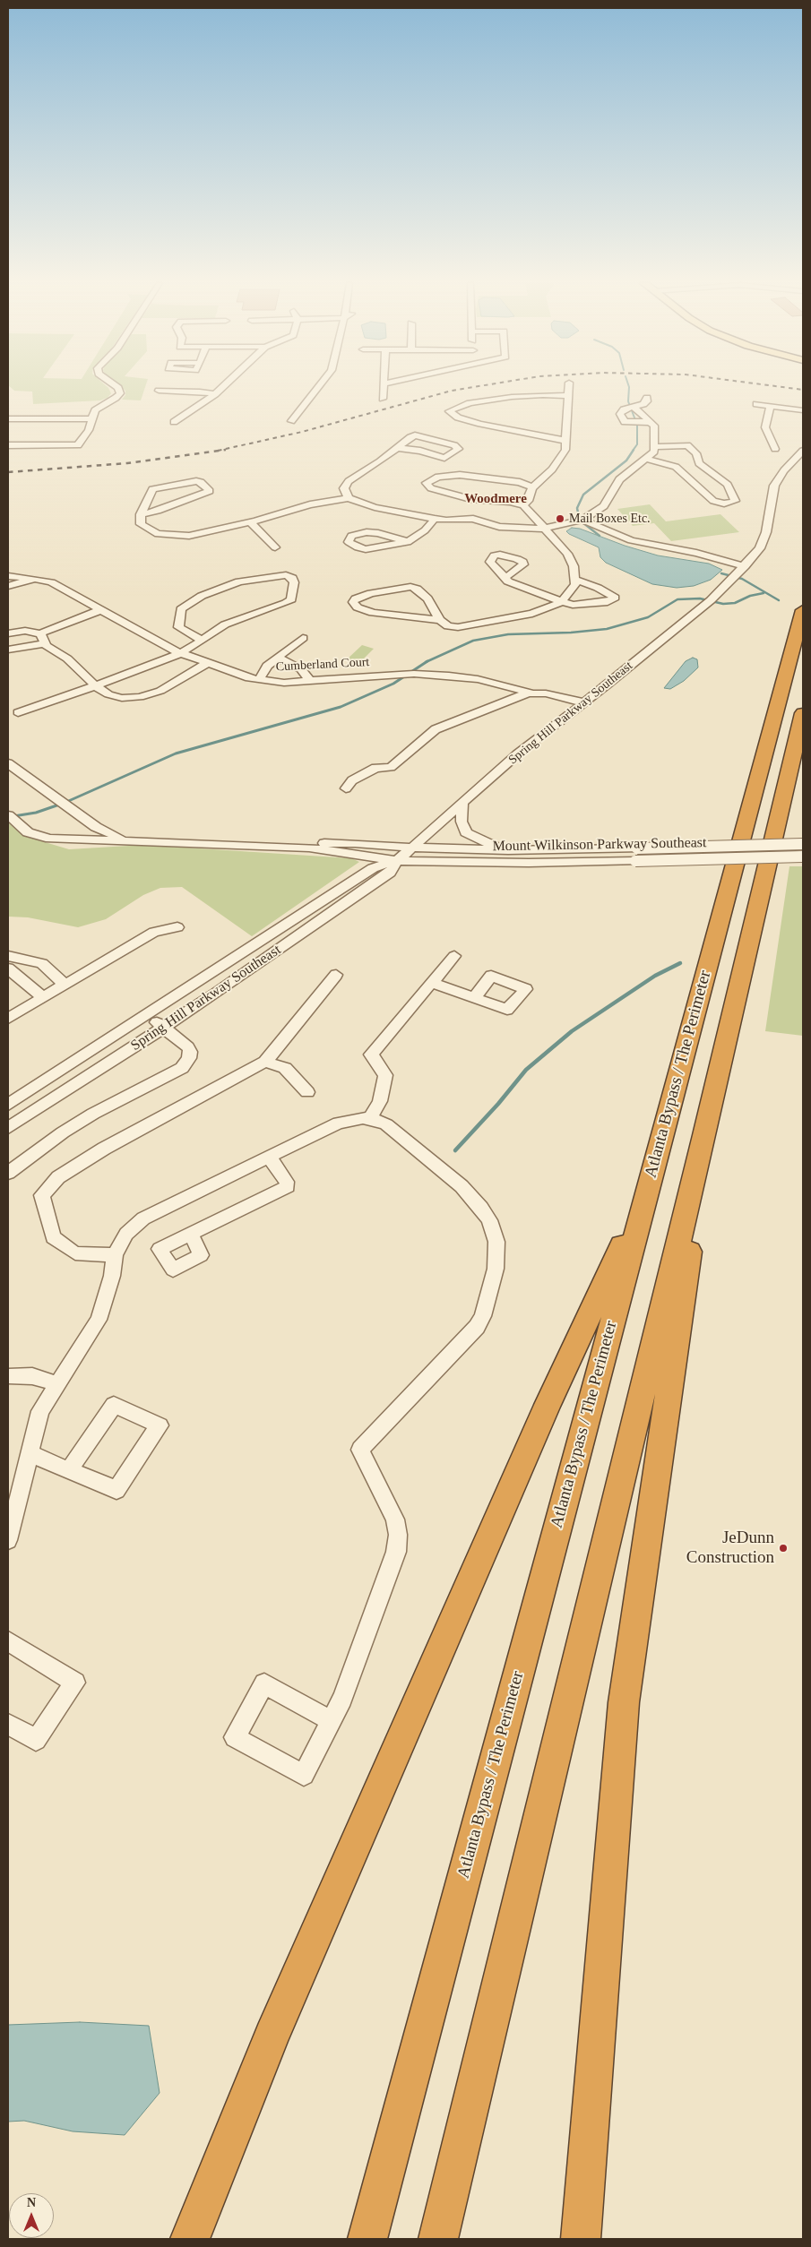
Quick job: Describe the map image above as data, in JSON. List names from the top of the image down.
{
  "streets": {
    "highway": ["Atlanta Bypass / The Perimeter"],
    "street": ["Cumberland Court", "Spring Hill Parkway Southeast", "Mount Wilkinson Parkway Southeast"]
  },
  "crossings": [
    ["Cumberland Court", "Spring Hill Parkway Southeast"],
    ["Spring Hill Parkway Southeast", "Mount Wilkinson Parkway Southeast"]
  ],
  "districts": ["Woodmere"],
  "places": ["Mail Boxes Etc.", "JeDunn Construction"],
  "north": "top"
}
